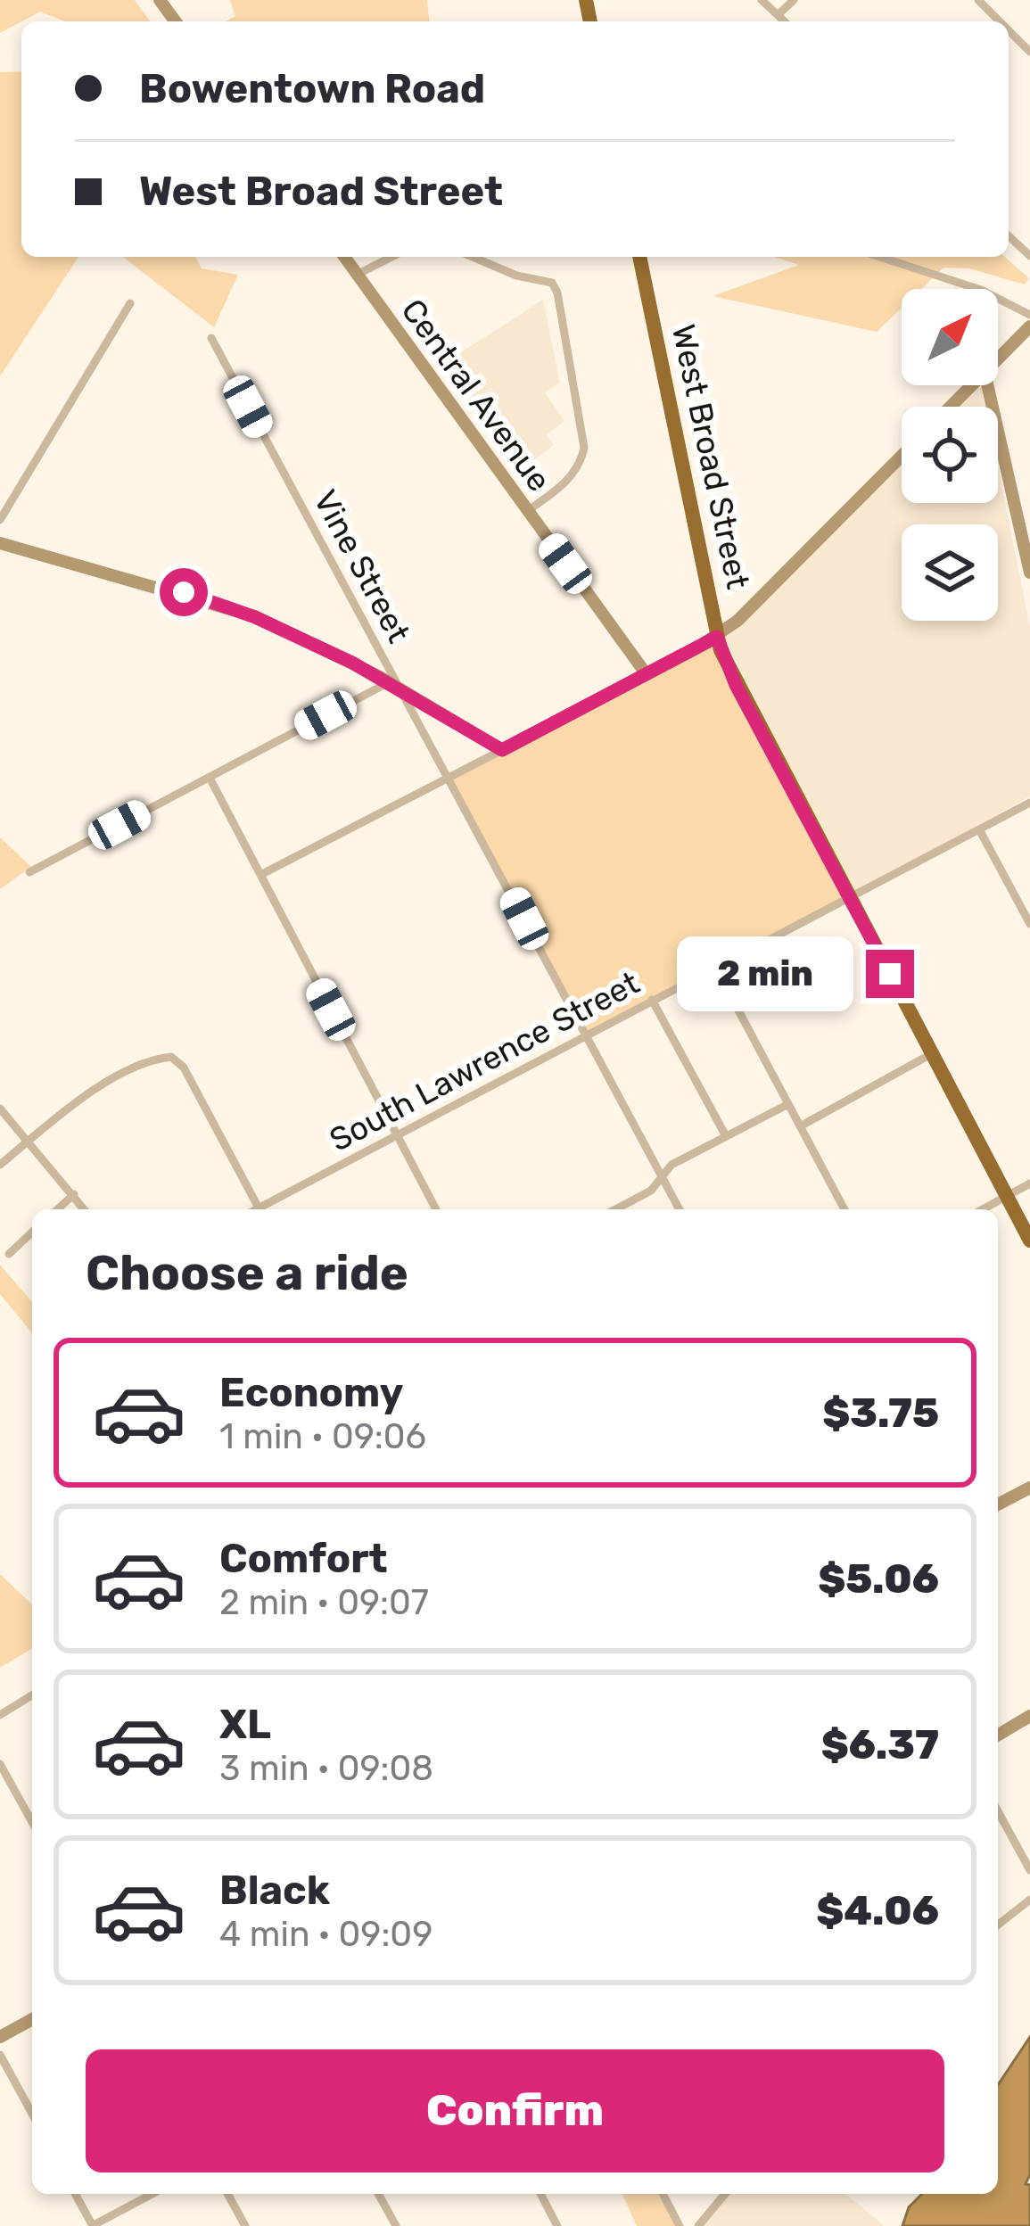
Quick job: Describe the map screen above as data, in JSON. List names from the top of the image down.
{
  "streets": {
    "highway": ["West Broad Street"],
    "main road": ["Central Avenue"],
    "street": ["Vine Street", "South Lawrence Street"]
  },
  "crossings": [
    ["West Broad Street", "South Lawrence Street"],
    ["Vine Street", "South Lawrence Street"]
  ],
  "north": "top right",
  "page": {
    "banner": ["Bowentown Road", "West Broad Street"],
    "bubble": "2 min",
    "heading": "Choose a ride",
    "list": [
      {
        "name": "Economy",
        "note": "1 min · 09:06",
        "value": "$3.75"
      },
      {
        "name": "Comfort",
        "note": "2 min · 09:07",
        "value": "$5.06"
      },
      {
        "name": "XL",
        "note": "3 min · 09:08",
        "value": "$6.37"
      },
      {
        "name": "Black",
        "note": "4 min · 09:09",
        "value": "$4.06"
      }
    ],
    "buttons": "Confirm"
  }
}
